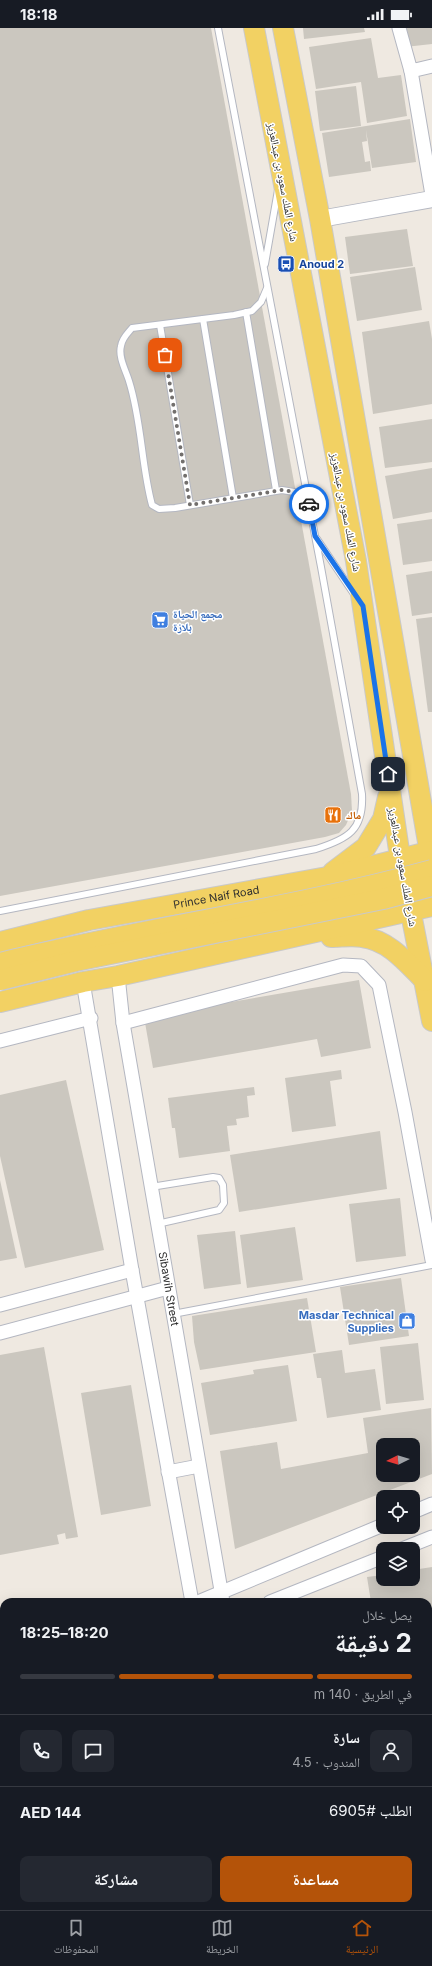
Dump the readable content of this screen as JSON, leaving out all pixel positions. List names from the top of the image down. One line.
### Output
{"streets":{"main road":["شارع الملك سعود بن عبدالعزيز","Prince Naif Road"],"street":["Sibawih Street"]},"crossings":[["شارع الملك سعود بن عبدالعزيز","Prince Naif Road"]],"places":{"bus stop":["Anoud 2"],"supermarket":["مجمع الحياة بلازة"],"restaurant":["ماك"],"shop":["Masdar Technical Supplies"]},"north":"left","page":{"status":"18:18","heading":["2 دقيقة","يصل خلال","18:20–18:25"],"panel":["سارة","المندوب · 4.5","الطلب #6905","AED 144"],"bar":"في الطريق · 140 m","buttons":["مساعدة","مشاركة"],"tabs":["الرئيسية","الخريطة","المحفوظات"]}}
